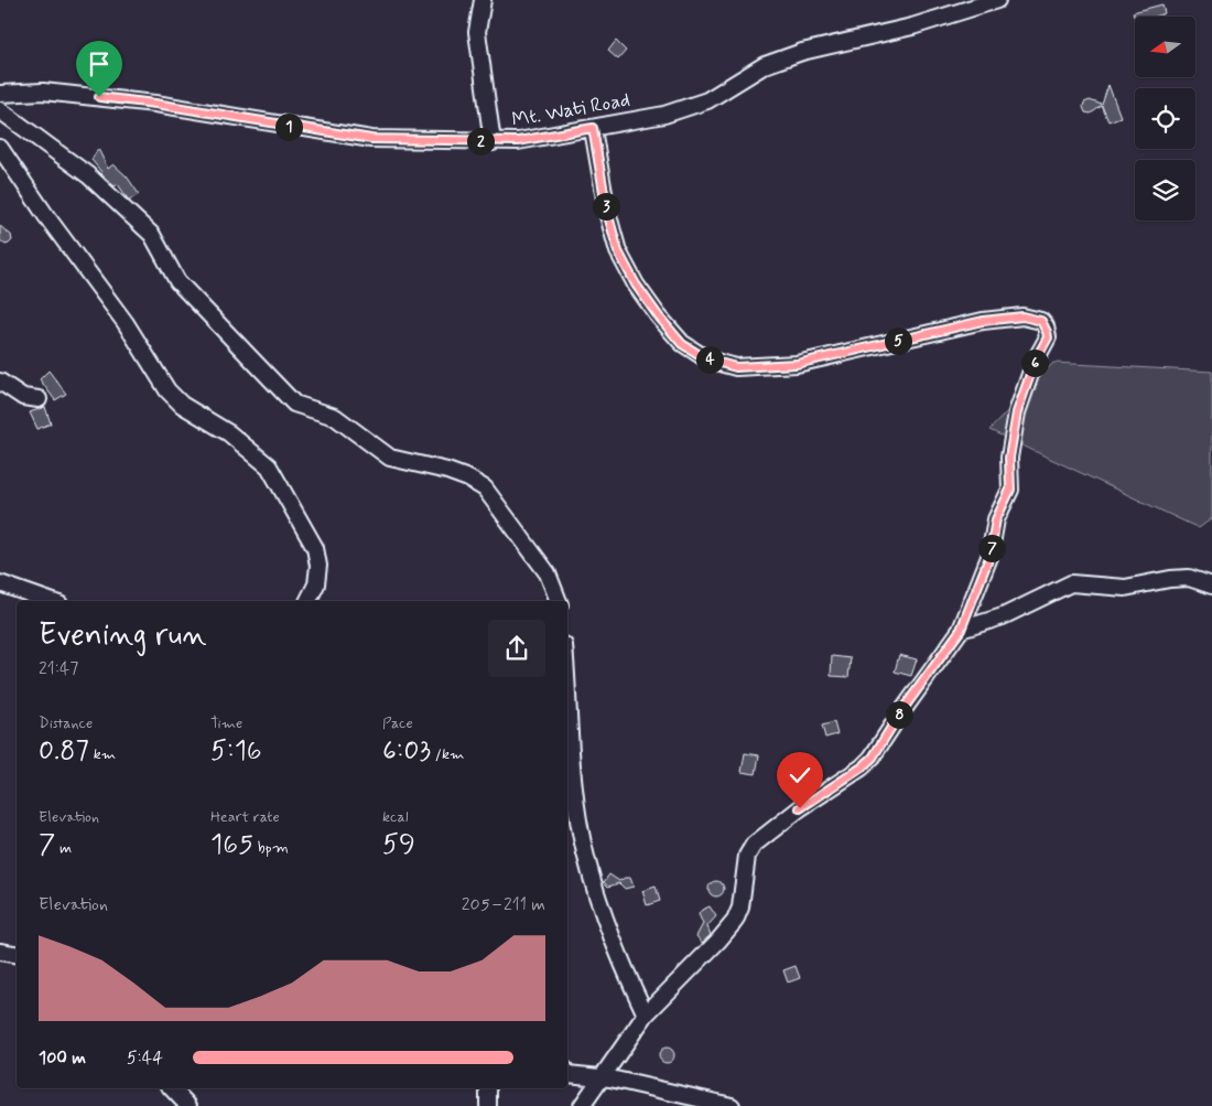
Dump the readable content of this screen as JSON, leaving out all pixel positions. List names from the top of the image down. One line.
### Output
{"streets":{"street":["Mt. Wati Road"]},"north":"left","page":{"pins":["1","2","3","5","4","6","7","8"],"heading":["Evening run","21:47"],"stats":[["Distance","0.87 km"],["Time","5:16"],["Pace","6:03 /km"],["Elevation","7 m"],["Heart rate","165 bpm"],["kcal","59"]],"chart":["Elevation","205–211 m"],"list":[{"name":"100 m","note":"5:44"}]}}
